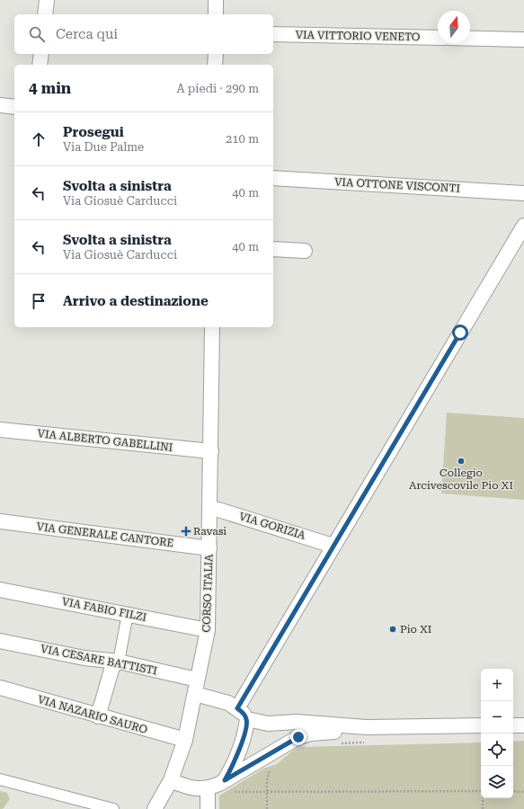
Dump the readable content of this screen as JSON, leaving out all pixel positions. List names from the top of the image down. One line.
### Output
{"streets":{"street":["VIA VITTORIO VENETO","VIA OTTONE VISCONTI","VIA ALBERTO GABELLINI","VIA GORIZIA","VIA GENERALE CANTORE","CORSO ITALIA","VIA FABIO FILZI","VIA CESARE BATTISTI","VIA NAZARIO SAURO"]},"crossings":[["VIA ALBERTO GABELLINI","CORSO ITALIA"],["VIA GORIZIA","CORSO ITALIA"],["VIA GENERALE CANTORE","CORSO ITALIA"],["CORSO ITALIA","VIA FABIO FILZI"],["CORSO ITALIA","VIA CESARE BATTISTI"],["CORSO ITALIA","VIA NAZARIO SAURO"]],"places":{"other":["Collegio Arcivescovile Pio XI","Pio XI"],"health":["Ravasi"]},"north":"top","page":{"search":"Cerca qui","heading":["4 min","A piedi · 290 m"],"list":[["Prosegui","Via Due Palme","210 m"],["Svolta a sinistra","Via Giosuè Carducci","40 m"],["Svolta a sinistra","Via Giosuè Carducci","40 m"],"Arrivo a destinazione"],"map_buttons":["+","−"]}}
